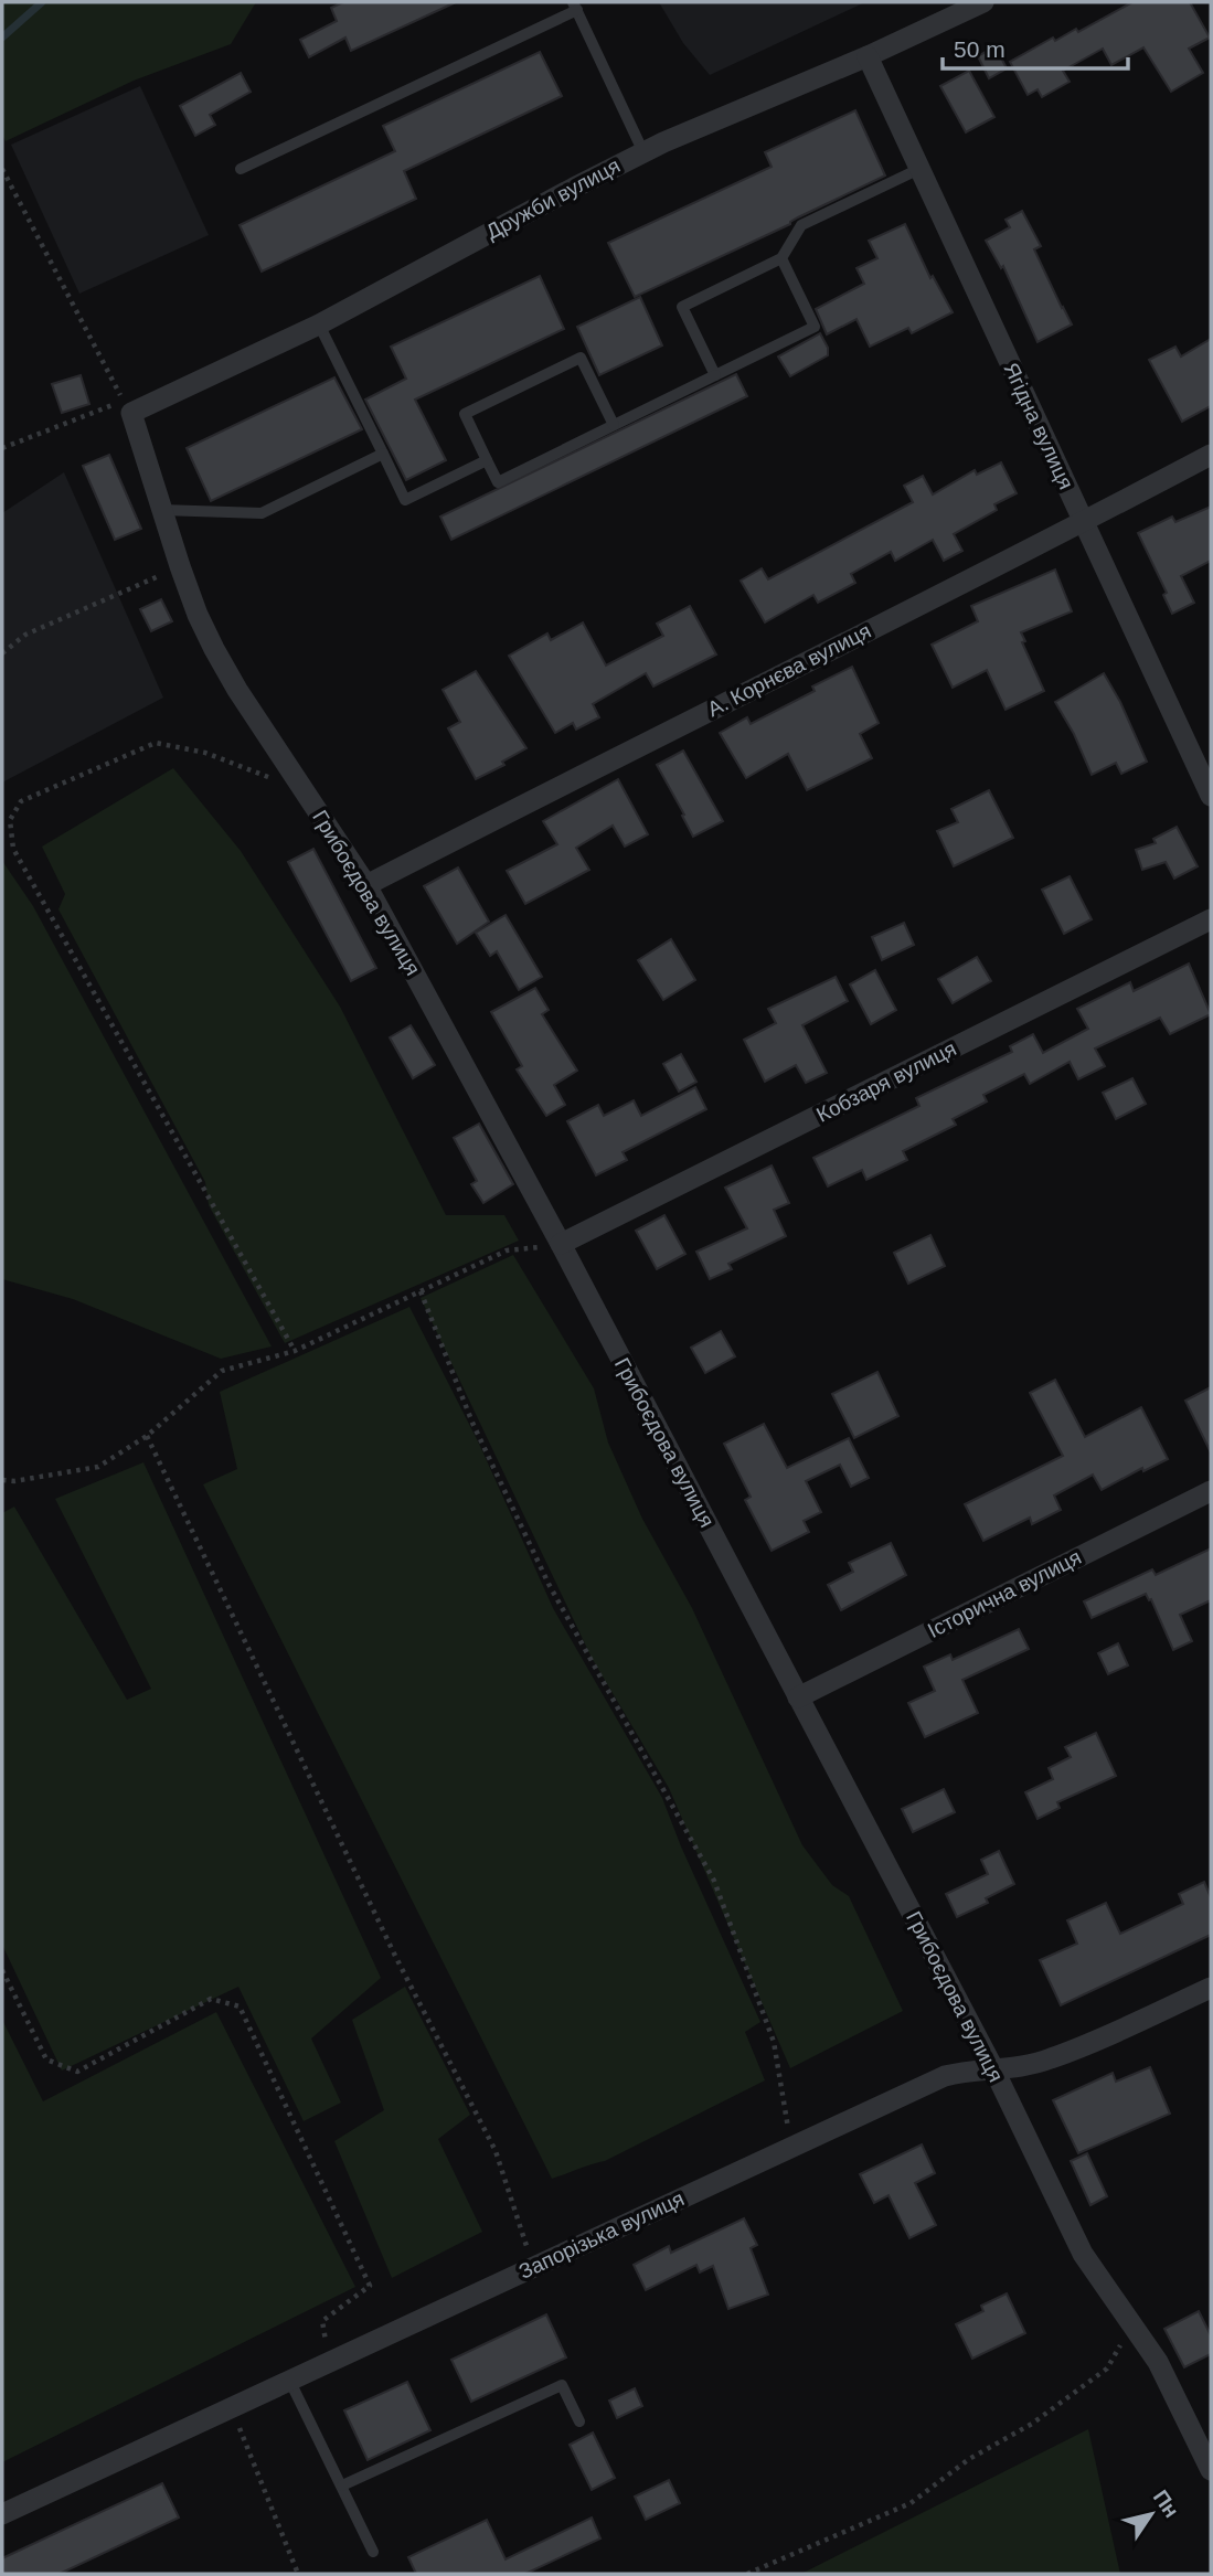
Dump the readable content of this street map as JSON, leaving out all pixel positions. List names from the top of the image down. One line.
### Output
{"streets":{"street":["Дружби вулиця","Ягідна вулиця","А. Корнєва вулиця","Грибоєдова вулиця","Кобзаря вулиця","Історична вулиця","Запорізька вулиця"]},"crossings":[["Дружби вулиця","Ягідна вулиця"],["Дружби вулиця","Грибоєдова вулиця"],["Ягідна вулиця","А. Корнєва вулиця"],["А. Корнєва вулиця","Грибоєдова вулиця"],["Грибоєдова вулиця","Кобзаря вулиця"],["Грибоєдова вулиця","Історична вулиця"],["Грибоєдова вулиця","Запорізька вулиця"]],"scale_bar":"50 m","north":"top right"}
